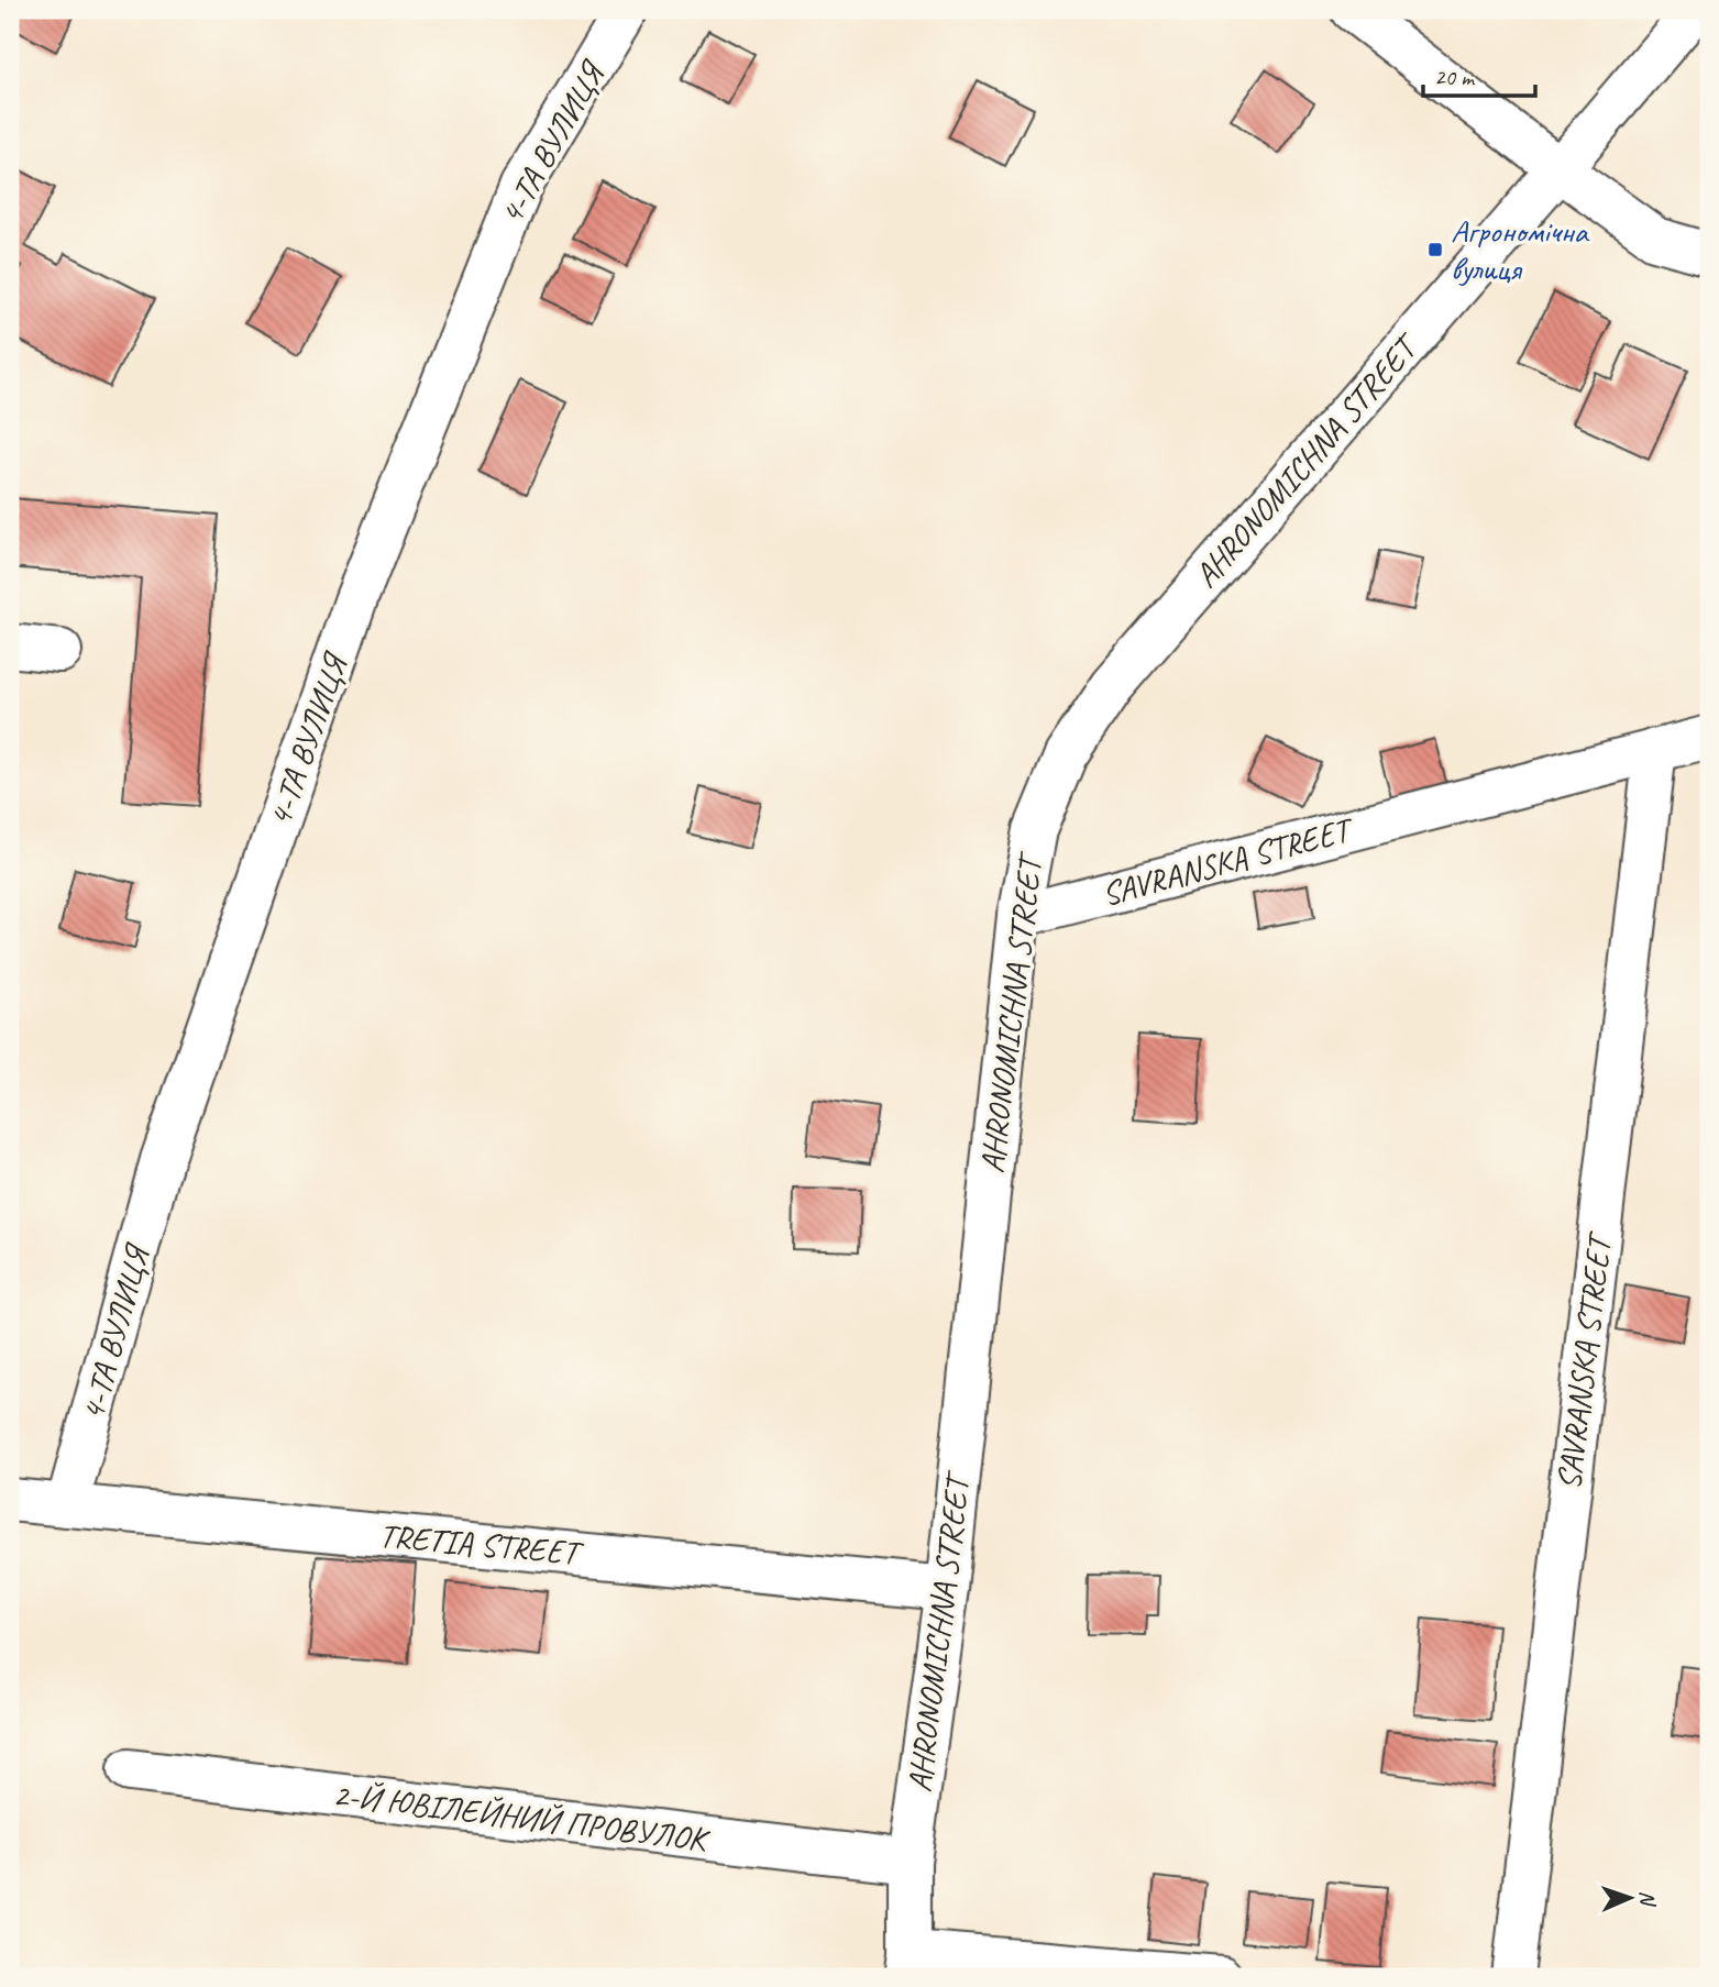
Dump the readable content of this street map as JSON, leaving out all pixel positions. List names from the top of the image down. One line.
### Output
{"streets":{"street":["4-ТА ВУЛИЦЯ","AHRONOMICHNA STREET","SAVRANSKA STREET","TRETIA STREET","2-Й ЮВІЛЕЙНИЙ ПРОВУЛОК"]},"crossings":[["4-ТА ВУЛИЦЯ","TRETIA STREET"],["AHRONOMICHNA STREET","SAVRANSKA STREET"],["AHRONOMICHNA STREET","TRETIA STREET"],["AHRONOMICHNA STREET","2-Й ЮВІЛЕЙНИЙ ПРОВУЛОК"]],"places":{"transit":["Агрономічна вулиця"]},"scale_bar":"20 m","north":"right"}
